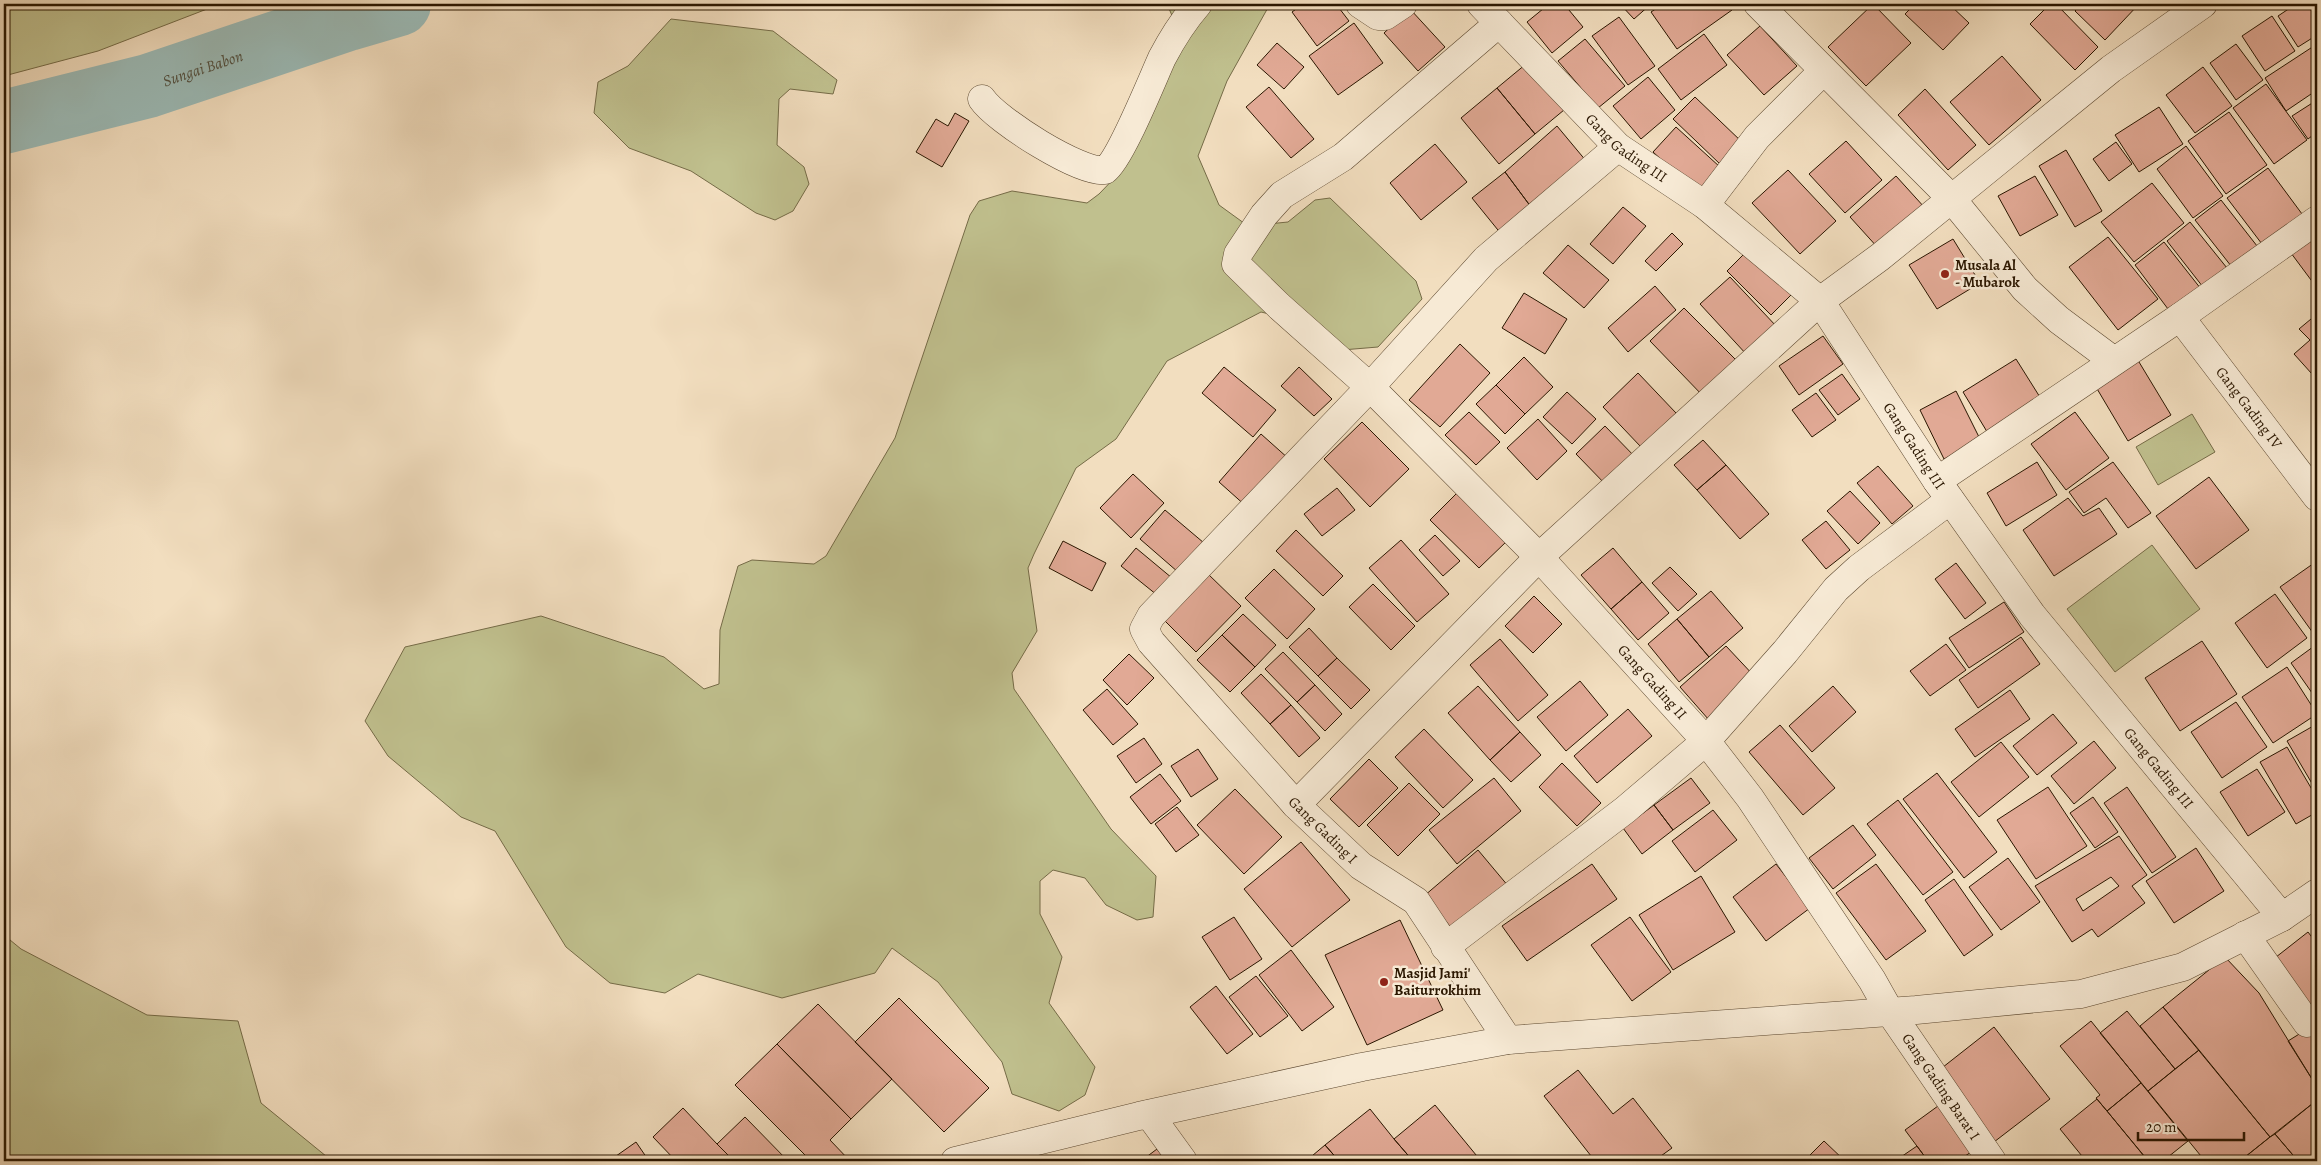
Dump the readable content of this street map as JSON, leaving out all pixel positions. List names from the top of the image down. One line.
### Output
{"streets":{"street":["Gang Gading III","Gang Gading IV","Gang Gading II","Gang Gading I","Gang Gading Barat I"]},"crossings":[["Gang Gading III","Gang Gading II"],["Gang Gading II","Gang Gading I"],["Gang Gading II","Gang Gading Barat I"]],"water":["Sungai Babon"],"places":["Musala Al - Mubarok","Masjid Jami' Baiturrokhim"],"scale_bar":"20 m"}
